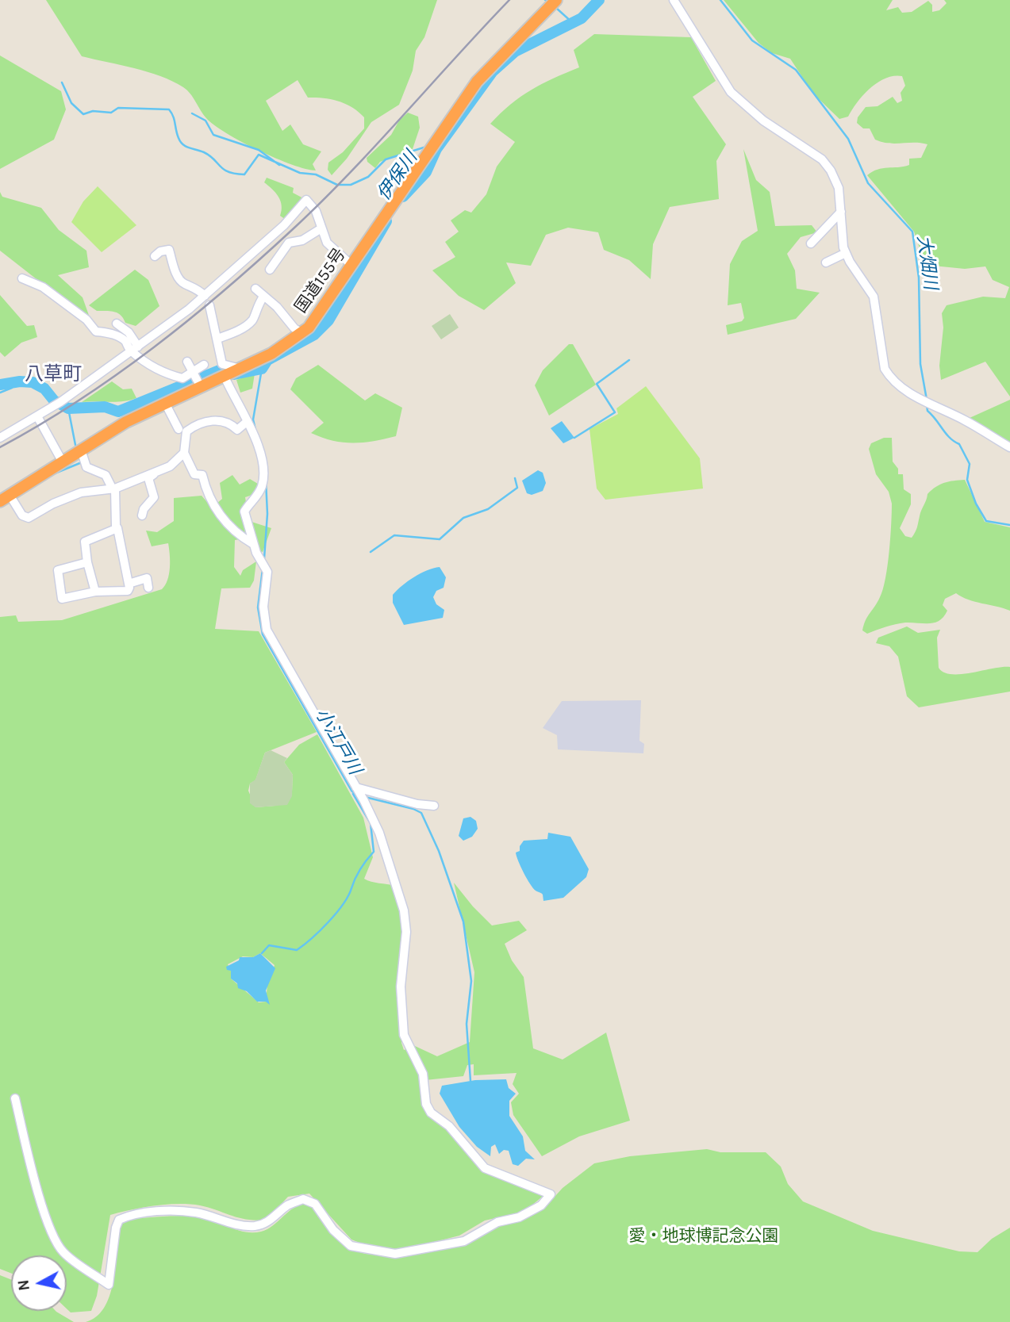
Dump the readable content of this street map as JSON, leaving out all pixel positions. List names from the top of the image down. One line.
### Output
{"streets":{"highway":["国道155号"]},"districts":["八草町"],"water":["伊保川","大畑川","小江戸川"],"parks":["愛・地球博記念公園"],"north":"left"}
